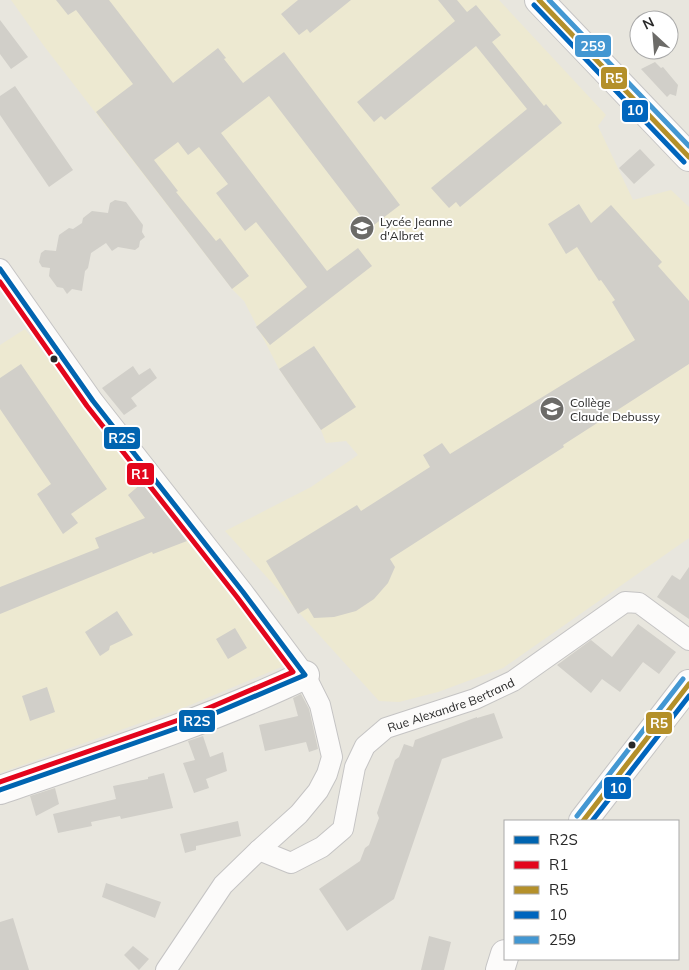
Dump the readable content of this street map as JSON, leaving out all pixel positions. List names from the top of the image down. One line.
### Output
{"streets":{"street":["Rue Alexandre Bertrand"]},"places":{"school or university":["Lycée Jeanne d'Albret","Collège Claude Debussy"]},"lines":["transit line R5","transit line 259","transit line 10","transit line R2S","transit line R1"],"legend":["R2S","R1","R5","10","259"],"north":"top left"}
